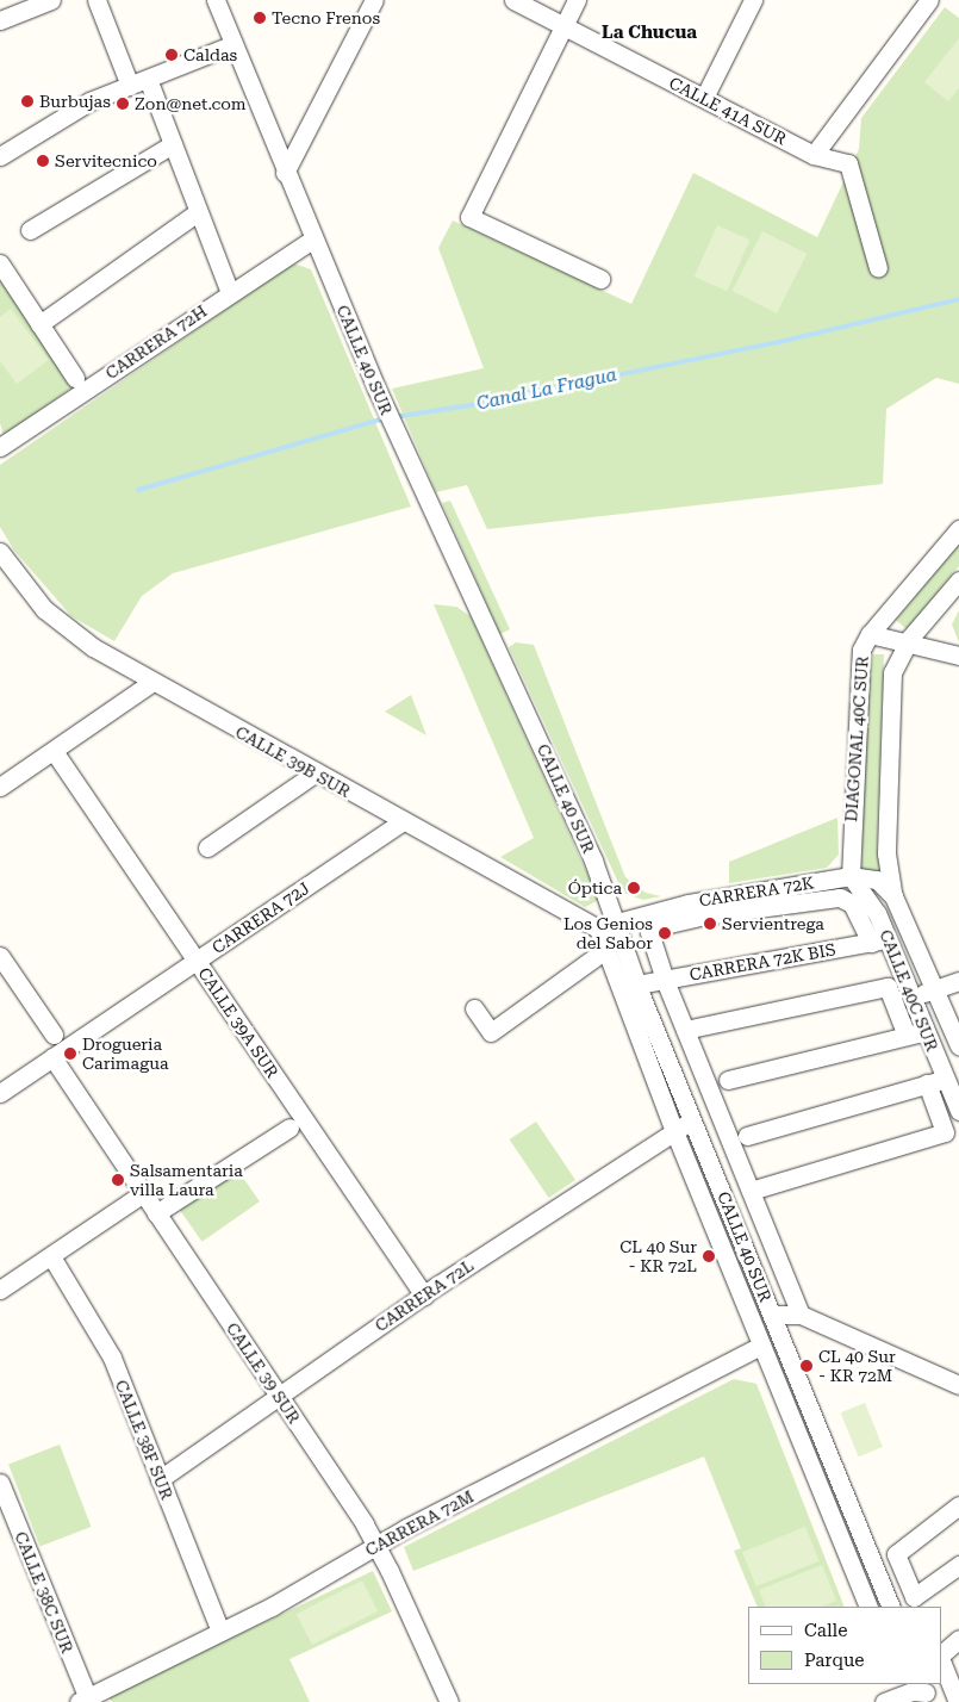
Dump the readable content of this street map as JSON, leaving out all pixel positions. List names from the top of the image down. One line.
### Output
{"streets":{"street":["CALLE 41A SUR","CARRERA 72H","CALLE 40 SUR","DIAGONAL 40C SUR","CALLE 39B SUR","CARRERA 72K","CARRERA 72J","CARRERA 72K BIS","CALLE 40C SUR","CALLE 39A SUR","CARRERA 72L","CALLE 39 SUR","CALLE 38F SUR","CARRERA 72M","CALLE 38C SUR"]},"crossings":[["CARRERA 72H","CALLE 40 SUR"],["CALLE 40 SUR","CALLE 39B SUR"],["CALLE 40 SUR","CARRERA 72K"],["CALLE 40 SUR","CARRERA 72K BIS"],["CALLE 40 SUR","CALLE 40C SUR"],["CALLE 40 SUR","CARRERA 72L"],["CALLE 40 SUR","CARRERA 72M"],["DIAGONAL 40C SUR","CARRERA 72K"],["DIAGONAL 40C SUR","CALLE 40C SUR"],["CALLE 39B SUR","CARRERA 72K"],["CALLE 39B SUR","CARRERA 72J"],["CARRERA 72K","CARRERA 72K BIS"],["CARRERA 72K","CALLE 40C SUR"],["CARRERA 72J","CALLE 39A SUR"],["CARRERA 72J","CALLE 39 SUR"],["CARRERA 72K BIS","CALLE 40C SUR"],["CALLE 39A SUR","CARRERA 72L"],["CARRERA 72L","CALLE 39 SUR"],["CARRERA 72L","CALLE 38F SUR"],["CALLE 39 SUR","CARRERA 72M"],["CALLE 38F SUR","CARRERA 72M"],["CARRERA 72M","CALLE 38C SUR"]],"districts":["La Chucua"],"water":["Canal La Fragua"],"places":["Tecno Frenos","Caldas","Burbujas","Zon@net.com","Servitecnico","Óptica","Servientrega","Los Genios del Sabor","Drogueria Carimagua","Salsamentaria villa Laura","CL 40 Sur - KR 72L","CL 40 Sur - KR 72M"],"legend":["Calle","Parque"]}
